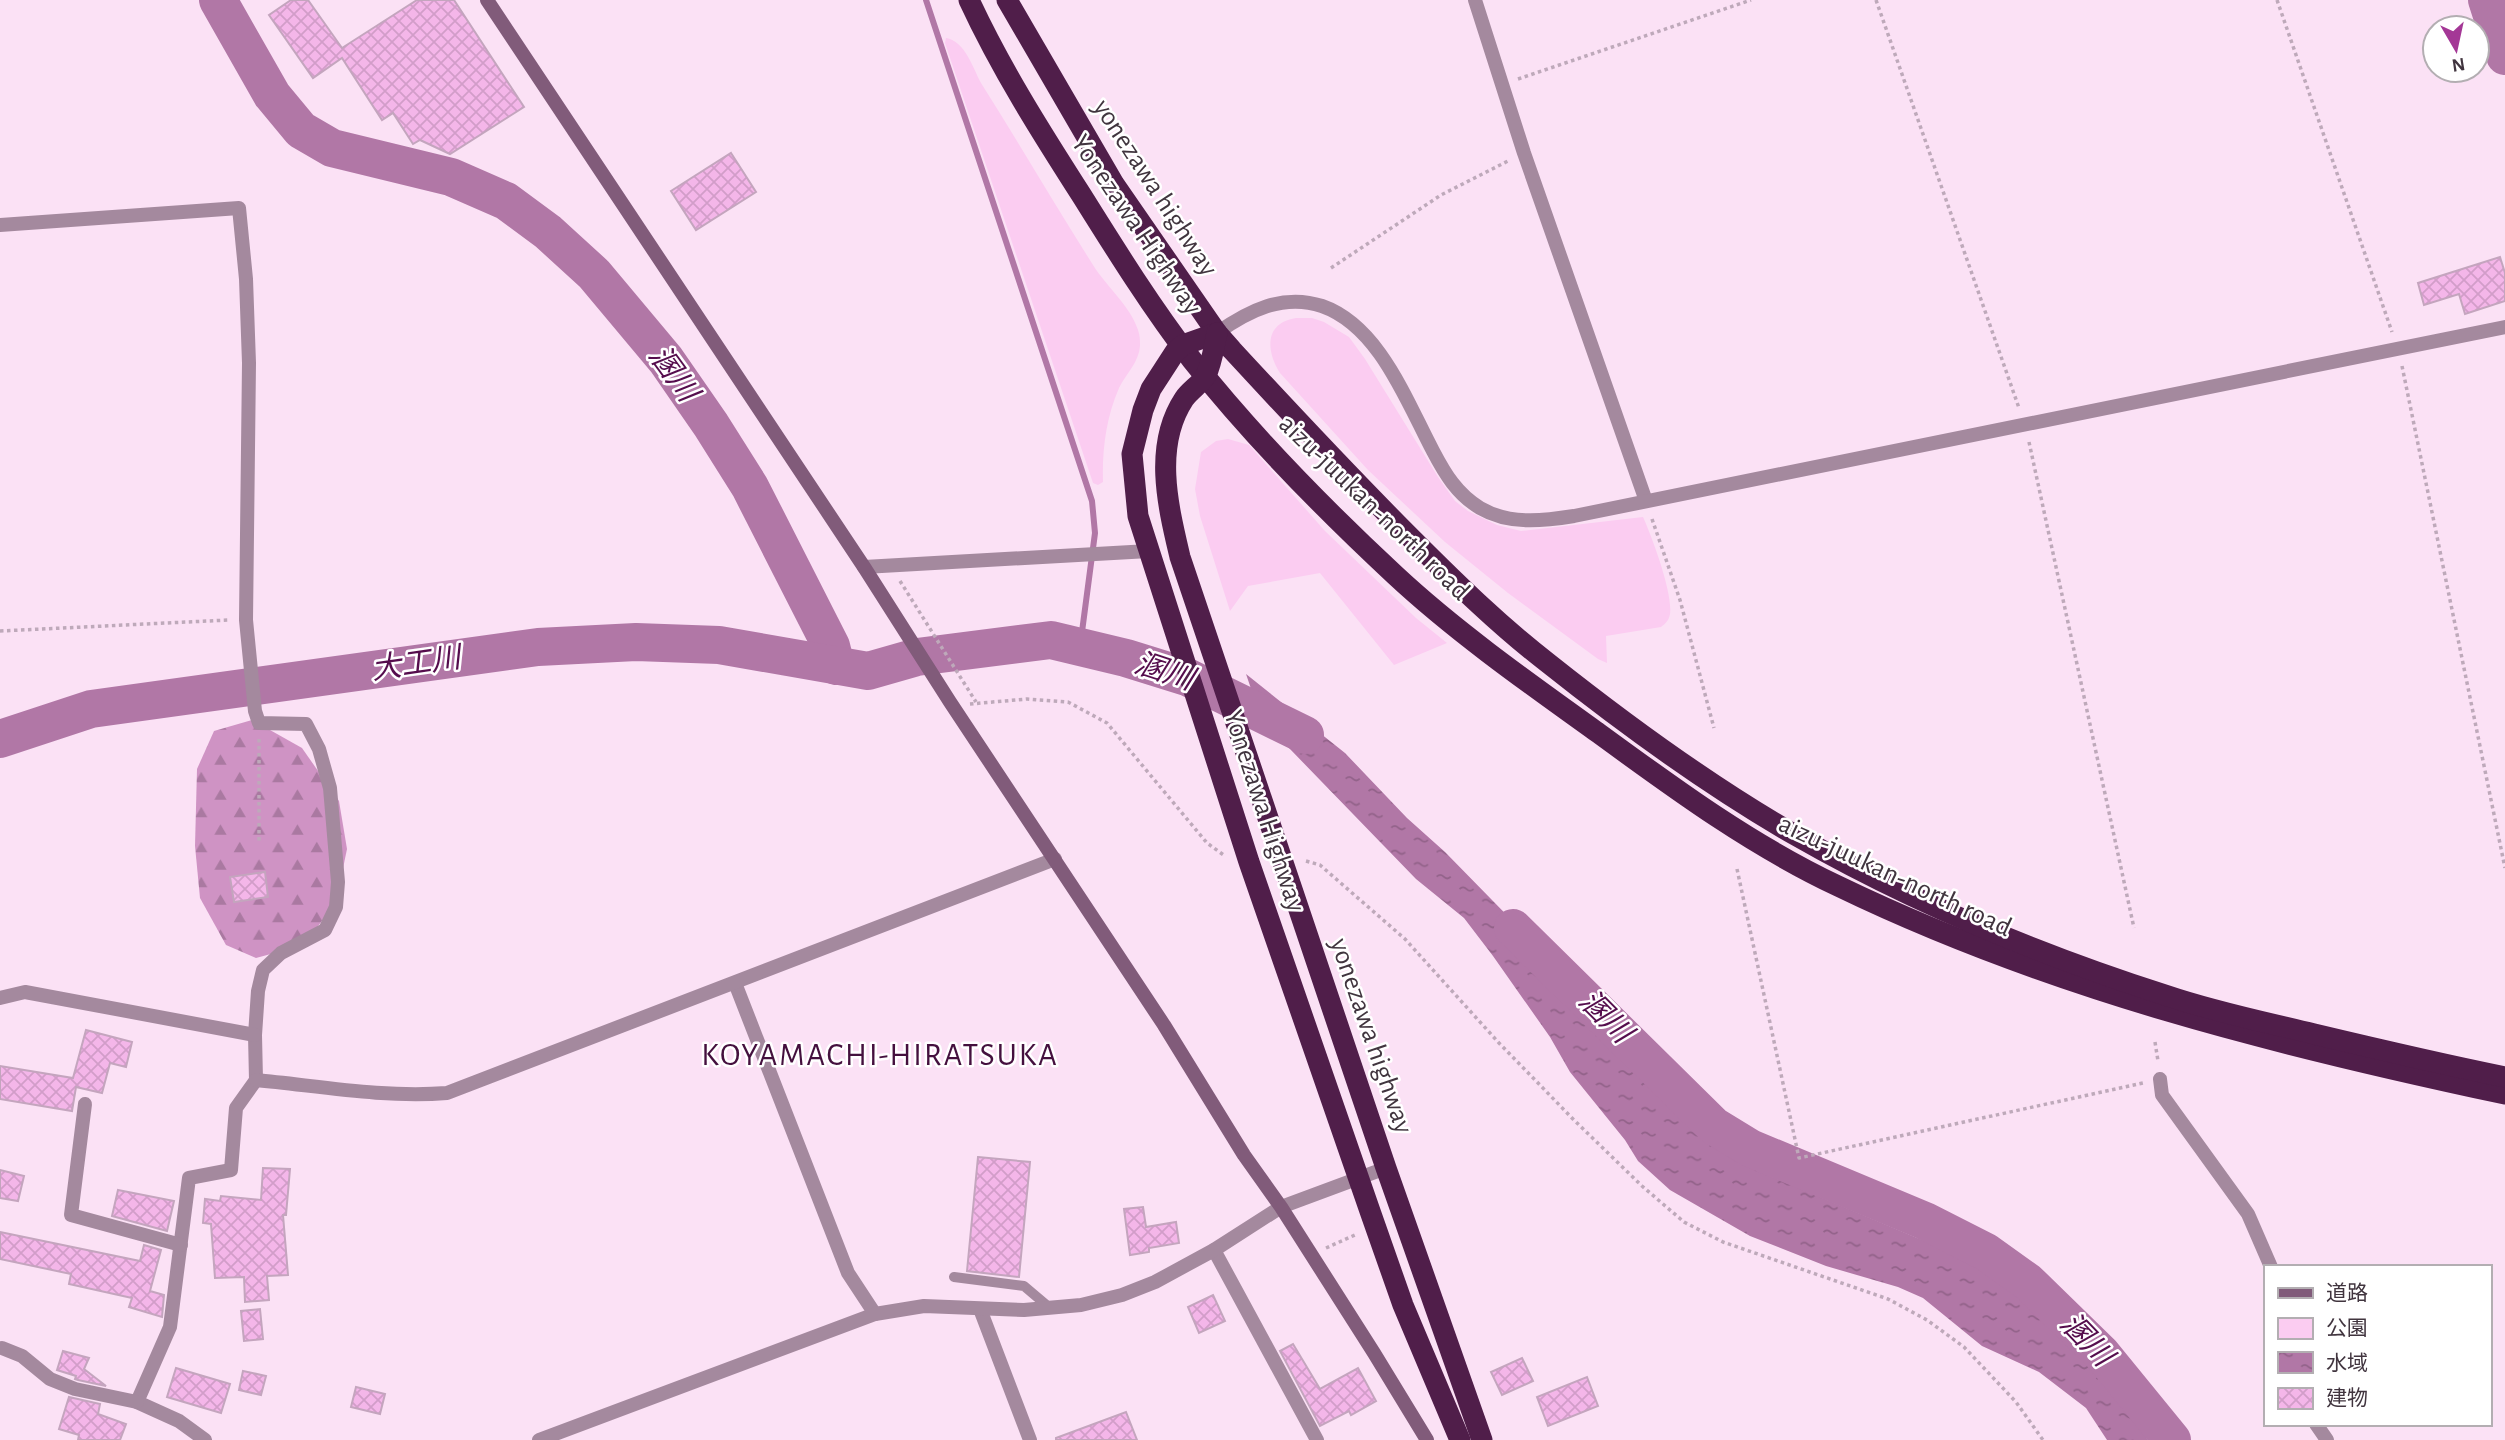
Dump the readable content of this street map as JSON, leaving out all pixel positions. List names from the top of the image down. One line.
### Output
{"streets":{"highway":["yonezawa highway","Yonezawa Highway","aizu-juukan-north road"]},"crossings":[["yonezawa highway","Yonezawa Highway"],["yonezawa highway","aizu-juukan-north road"],["Yonezawa Highway","aizu-juukan-north road"]],"districts":["KOYAMACHI-HIRATSUKA"],"water":["溷川","大工川"],"legend":["道路","公園","水域","建物"],"north":"bottom"}
